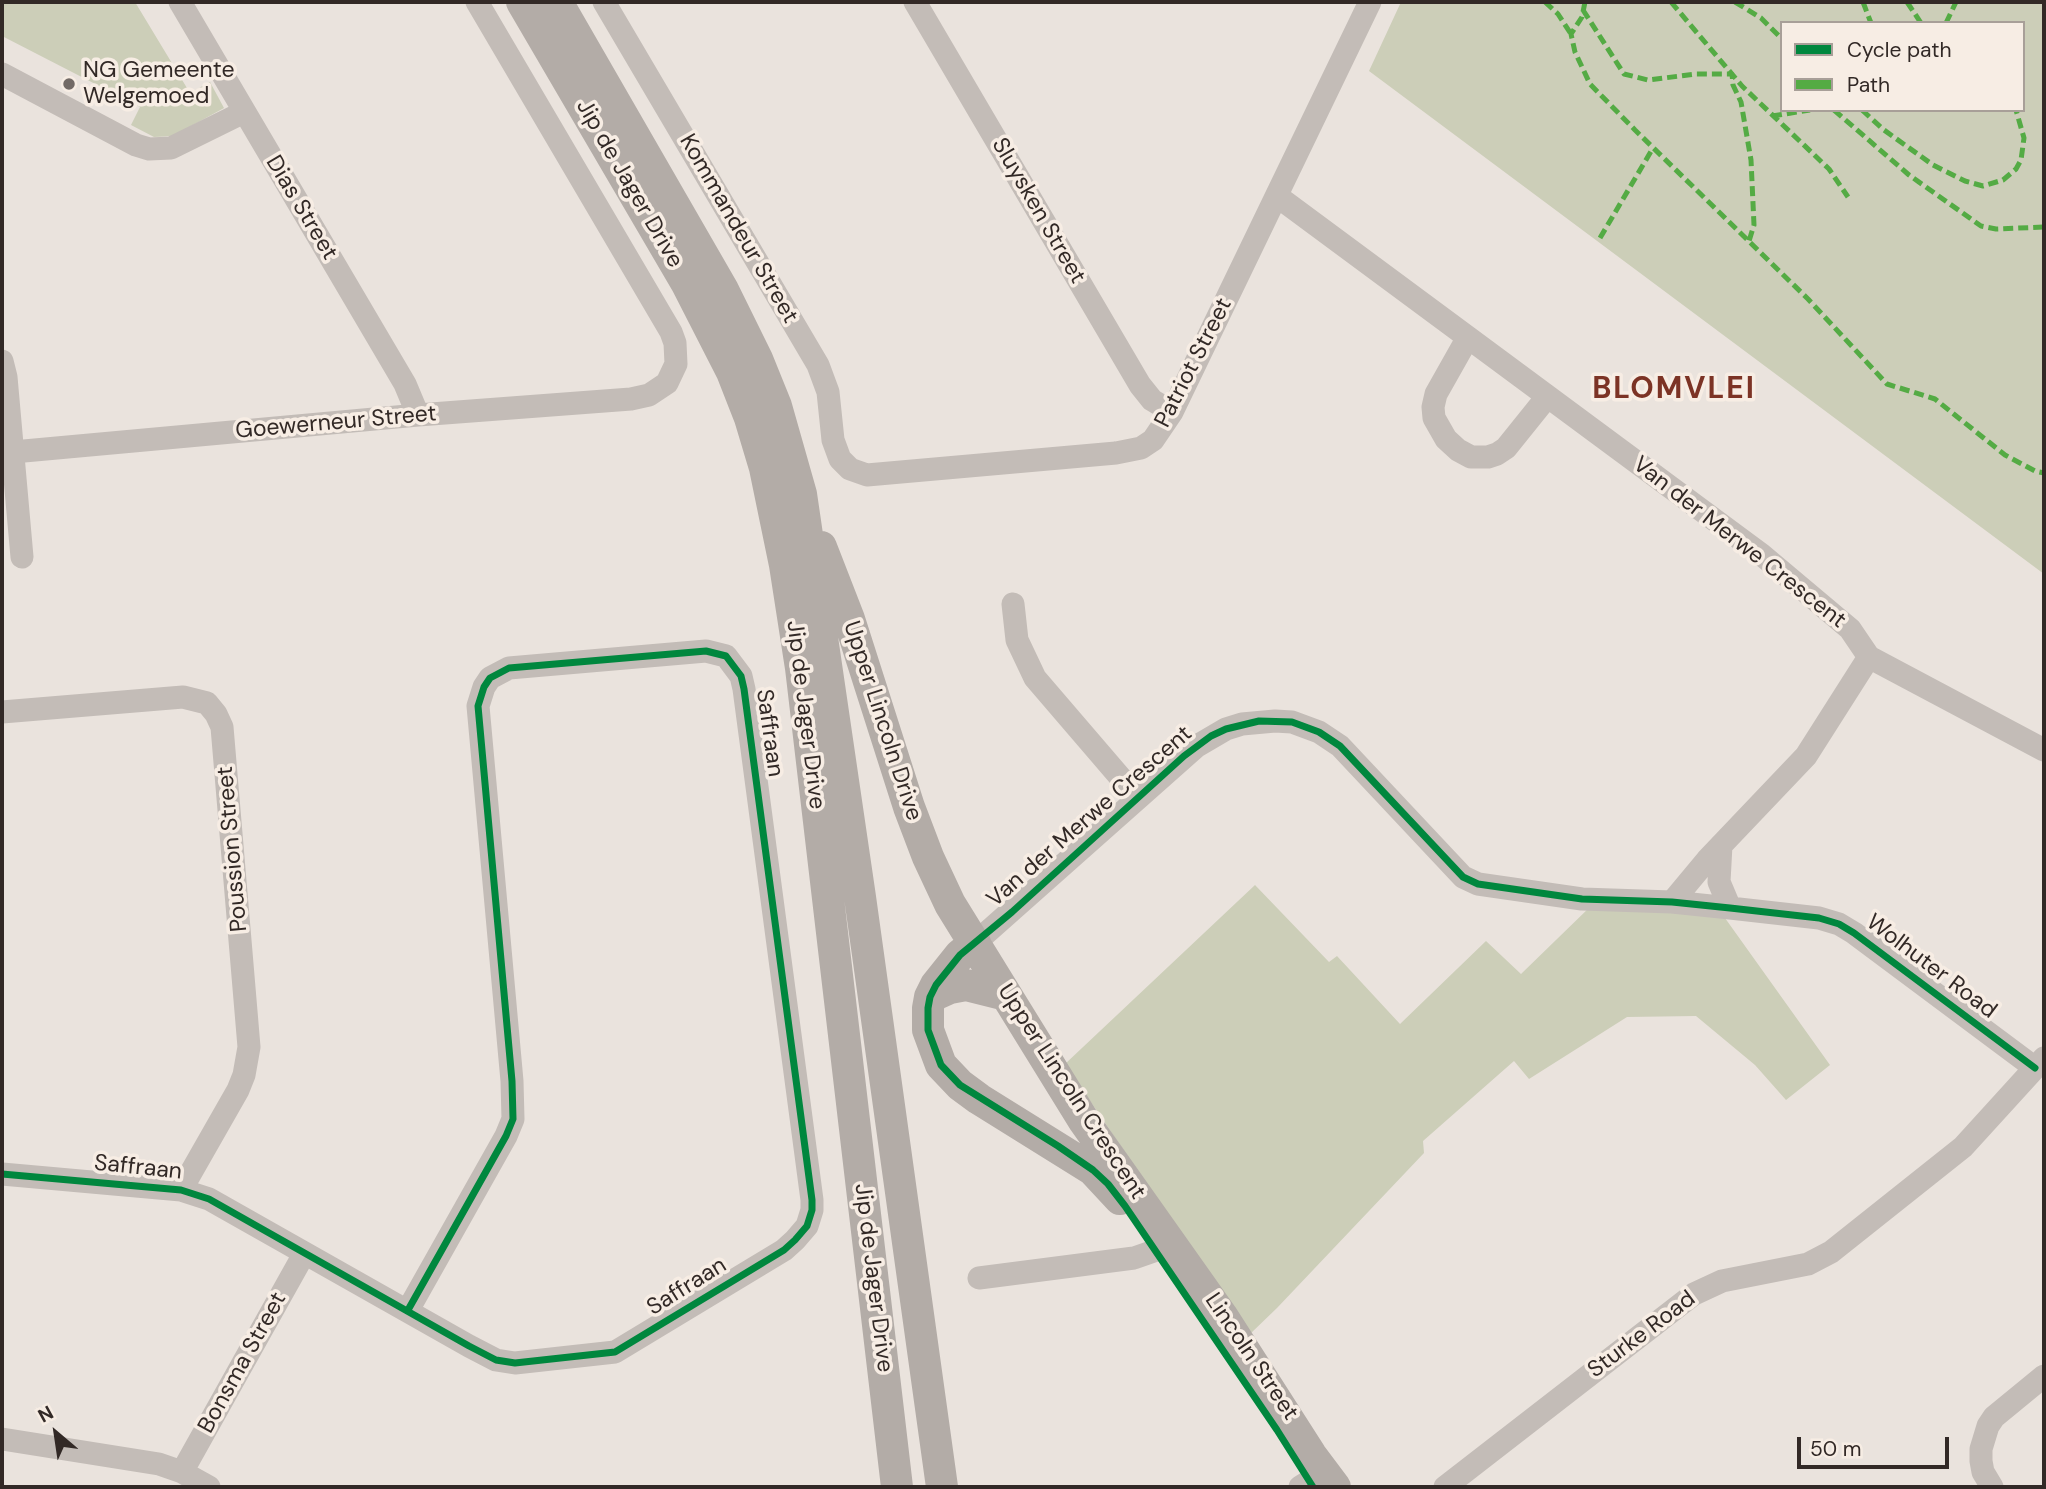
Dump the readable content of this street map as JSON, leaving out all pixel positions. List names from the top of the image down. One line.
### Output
{"streets":{"main road":["Jip de Jager Drive","Upper Lincoln Drive","Upper Lincoln Crescent","Lincoln Street"],"street":["Dias Street","Sluysken Street","Kommandeur Street","Patriot Street","Goewerneur Street","Van der Merwe Crescent","Saffraan","Poussion Street","Wolhuter Road","Sturke Road","Bonsma Street"]},"crossings":[["Jip de Jager Drive","Upper Lincoln Drive"],["Dias Street","Goewerneur Street"],["Sluysken Street","Patriot Street"],["Kommandeur Street","Patriot Street"],["Patriot Street","Van der Merwe Crescent"],["Van der Merwe Crescent","Upper Lincoln Drive"],["Van der Merwe Crescent","Wolhuter Road"],["Van der Merwe Crescent","Upper Lincoln Crescent"],["Upper Lincoln Drive","Upper Lincoln Crescent"],["Saffraan","Poussion Street"],["Saffraan","Bonsma Street"],["Wolhuter Road","Sturke Road"],["Upper Lincoln Crescent","Lincoln Street"]],"districts":["BLOMVLEI"],"places":["NG Gemeente Welgemoed"],"legend":["Cycle path","Path"],"scale_bar":"50 m","north":"top left"}
